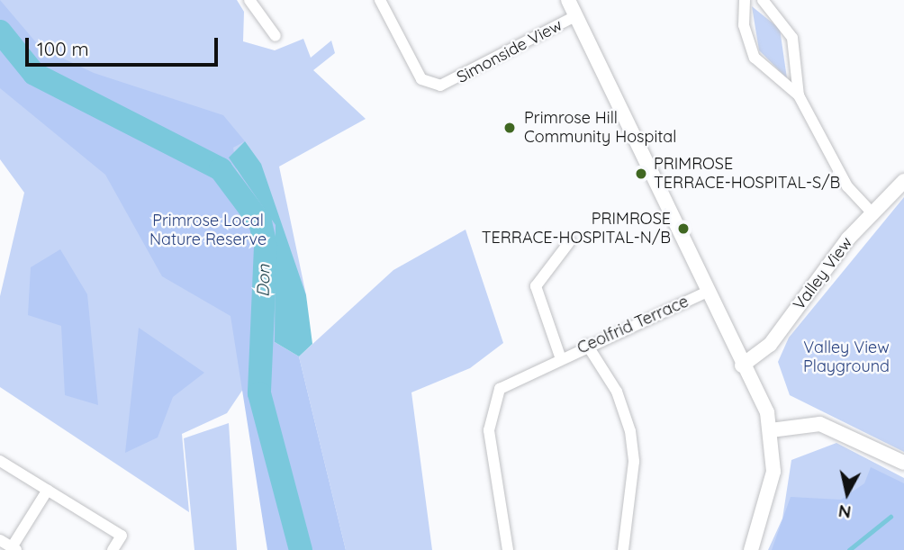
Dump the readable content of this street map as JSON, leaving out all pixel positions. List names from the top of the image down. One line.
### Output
{"streets":{"street":["Simonside View","Valley View","Ceolfrid Terrace"]},"water":["Don"],"parks":["Primrose Local Nature Reserve","Valley View Playground"],"places":["Primrose Hill Community Hospital","PRIMROSE TERRACE-HOSPITAL-S/B","PRIMROSE TERRACE-HOSPITAL-N/B"],"scale_bar":"100 m","north":"bottom"}
